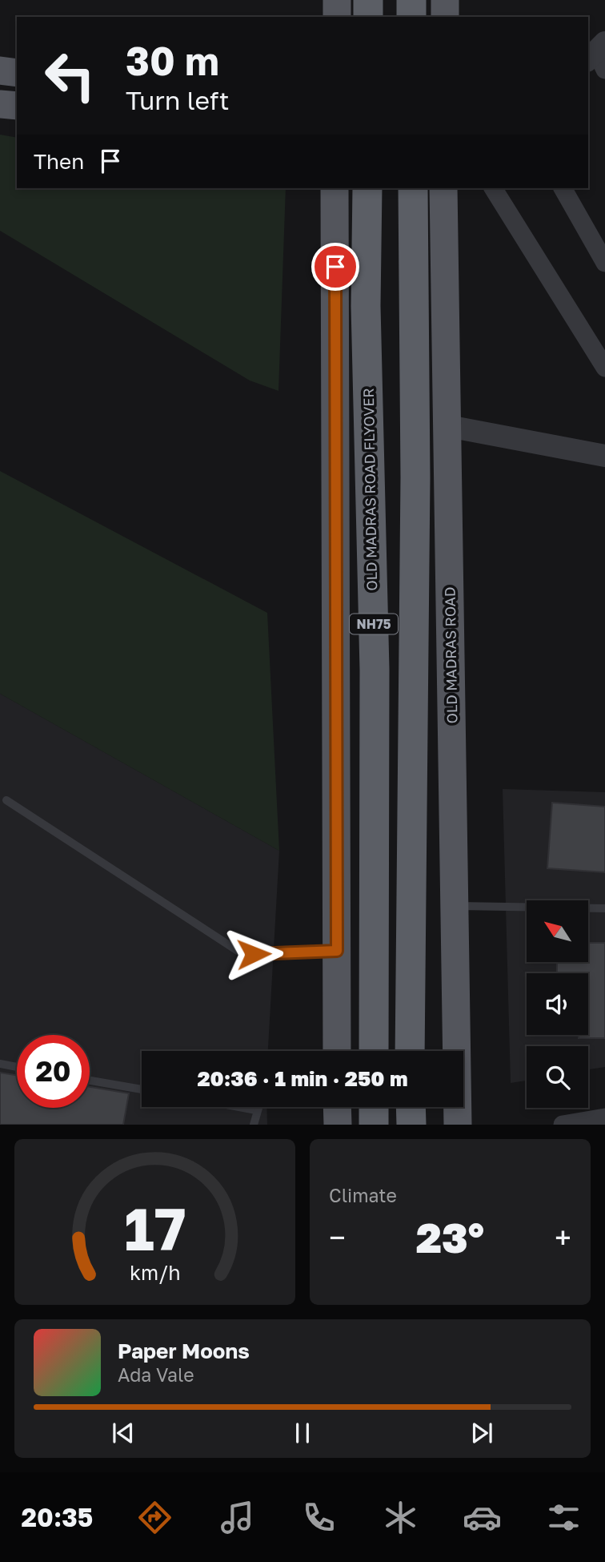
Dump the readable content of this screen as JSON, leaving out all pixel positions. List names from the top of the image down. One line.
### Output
{"streets":{"highway":["OLD MADRAS ROAD FLYOVER","NH75"],"main road":["OLD MADRAS ROAD"]},"north":"top left","page":{"turn":["30 m","Turn left"],"then":"Then","limit":"20","trip":"20:36 · 1 min · 250 m","tile":"Climate","heat":["−","23°","+"],"song":["Paper Moons","Ada Vale"],"tabs":"20:35","gauge":["17","km/h"]}}
